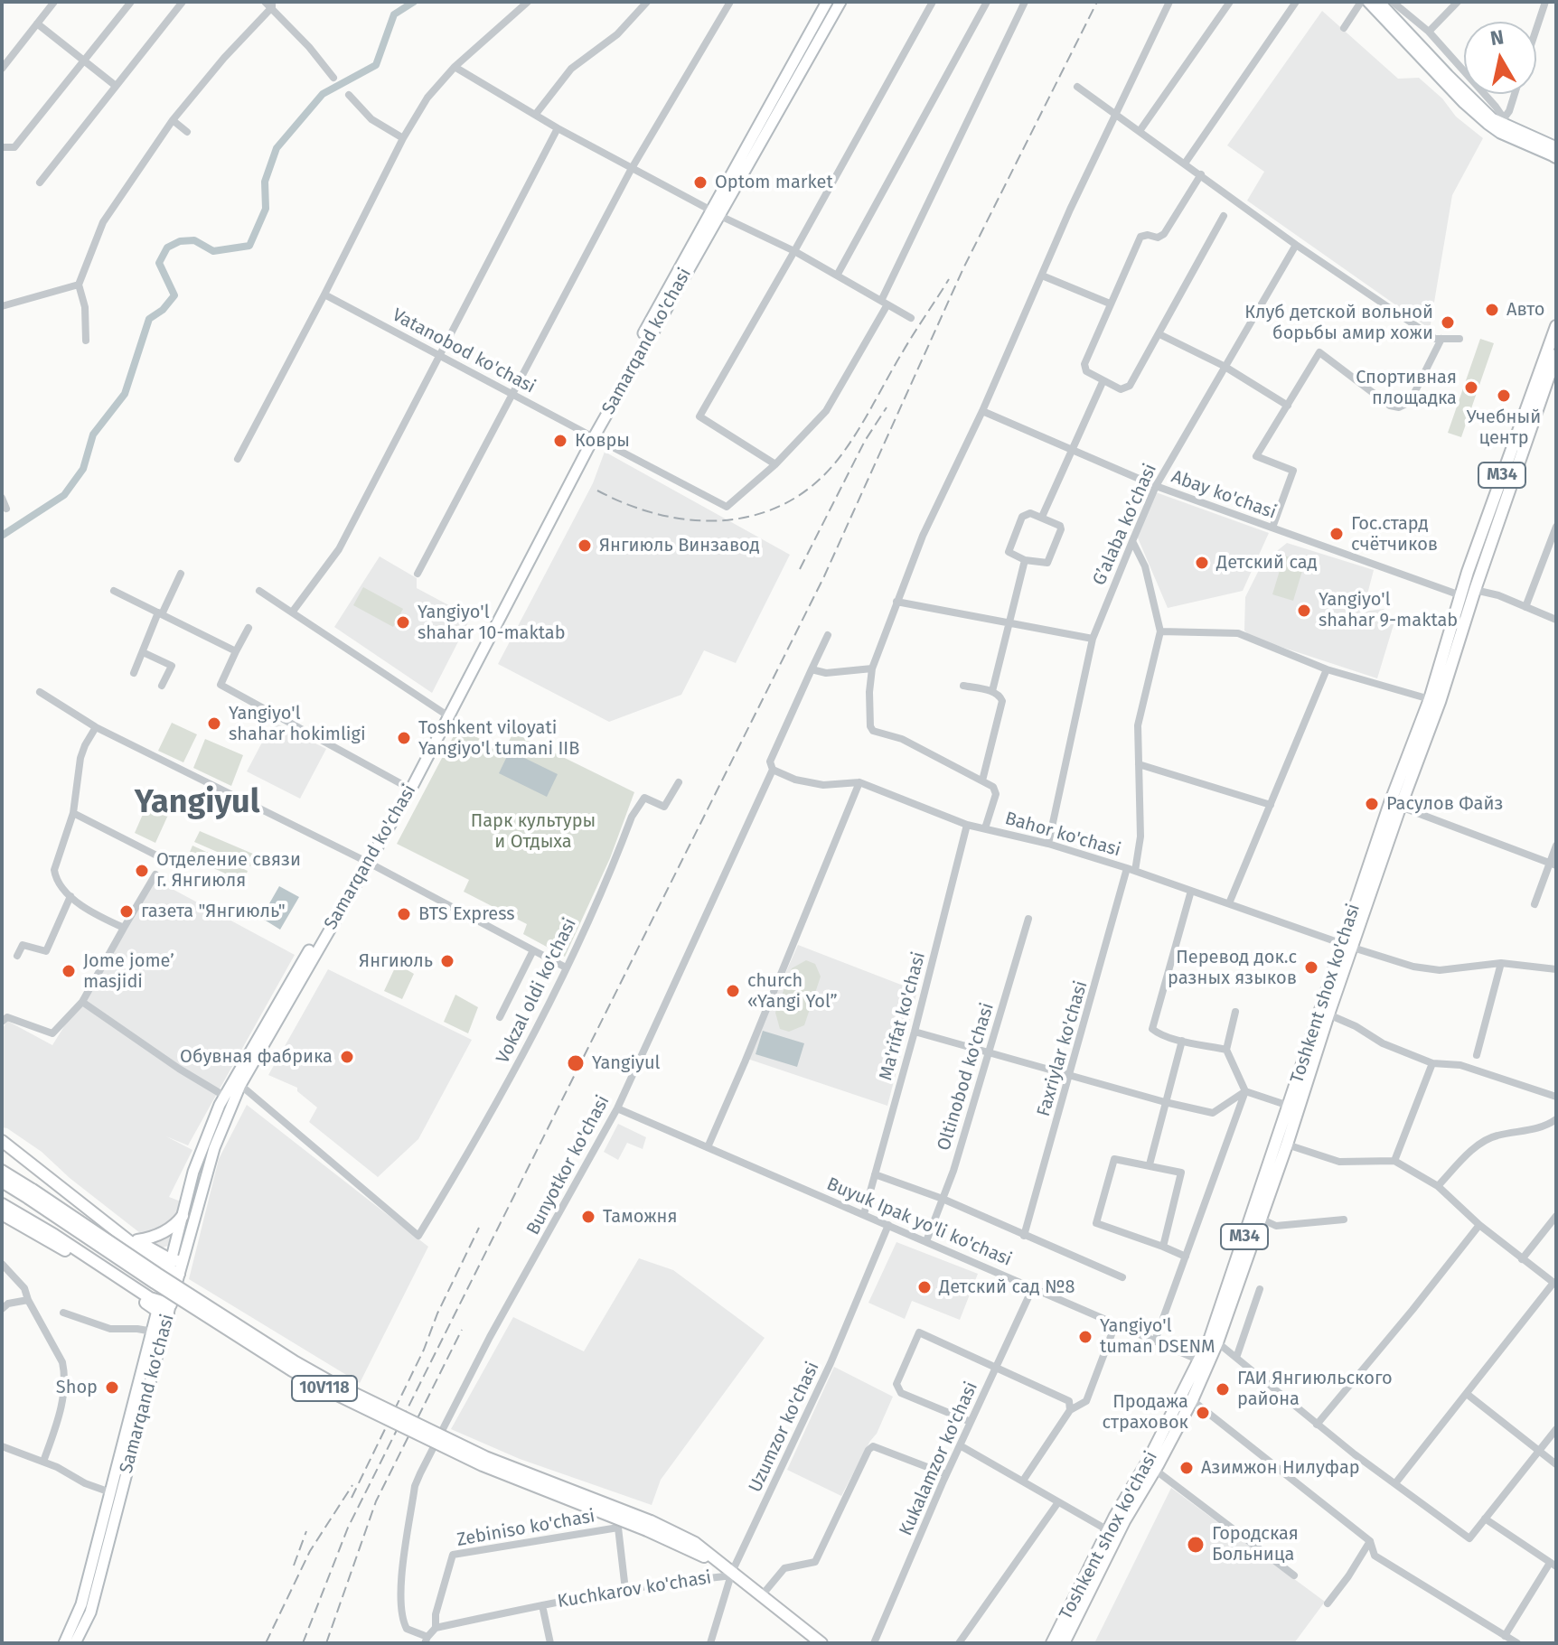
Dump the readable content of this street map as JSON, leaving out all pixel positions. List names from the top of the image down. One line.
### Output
{"streets":{"main road":["Samarqand ko'chasi","M34","Toshkent shox ko'chasi","10V118","Kuchkarov ko'chasi"],"street":["Vatanobod ko'chasi","Abay ko'chasi","G’alaba ko’chasi","Bahor ko'chasi","Vokzal oldi ko'chasi","Ma'rifat ko'chasi","Faxriylar ko'chasi","Oltinobod ko'chasi","Bunyotkor ko'chasi","Buyuk Ipak yo'li ko'chasi","Uzumzor ko'chasi","Kukalamzor ko'chasi","Zebiniso ko'chasi"]},"crossings":[["Samarqand ko'chasi","Vatanobod ko'chasi"],["Samarqand ko'chasi","Vokzal oldi ko'chasi"],["M34","Abay ko'chasi"],["M34","Toshkent shox ko'chasi"],["Abay ko'chasi","G’alaba ko’chasi"],["Abay ko'chasi","Toshkent shox ko'chasi"],["G’alaba ko’chasi","Bahor ko'chasi"],["Bahor ko'chasi","Toshkent shox ko'chasi"],["Bahor ko'chasi","Ma'rifat ko'chasi"],["Bahor ko'chasi","Faxriylar ko'chasi"],["Bahor ko'chasi","Bunyotkor ko'chasi"],["Toshkent shox ko'chasi","Buyuk Ipak yo'li ko'chasi"],["Ma'rifat ko'chasi","Buyuk Ipak yo'li ko'chasi"],["Oltinobod ko'chasi","Buyuk Ipak yo'li ko'chasi"],["Bunyotkor ko'chasi","Buyuk Ipak yo'li ko'chasi"],["Buyuk Ipak yo'li ko'chasi","Uzumzor ko'chasi"],["Buyuk Ipak yo'li ko'chasi","Kukalamzor ko'chasi"],["10V118","Uzumzor ko'chasi"],["10V118","Kuchkarov ko'chasi"],["Uzumzor ko'chasi","Kuchkarov ko'chasi"],["Zebiniso ko'chasi","Kuchkarov ko'chasi"]],"districts":["Yangiyul"],"parks":["Парк культуры и Отдыха"],"places":["Optom market","Авто","Клуб детской вольной борьбы амир хожи","Спортивная площадка","Учебный центр","Ковры","Гос.стард счётчиков","Янгиюль Винзавод","Детский сад","Yangiyo'l shahar 9-maktab","Yangiyo'l shahar 10-maktab","Yangiyo'l shahar hokimligi","Toshkent viloyati Yangiyo'l tumani IIB","Расулов Файз","Отделение связи г. Янгиюля","газета \"Янгиюль\"","BTS Express","Янгиюль","Перевод док.с разных языков","Jome jome’ masjidi","church «Yangi Yol”","Обувная фабрика","Yangiyul","Таможня","Детский сад №8","Yangiyo'l tuman DSENM","Shop","ГАИ Янгиюльского района","Продажа страховок","Азимжон Нилуфар","Городская Больница"],"north":"top"}
